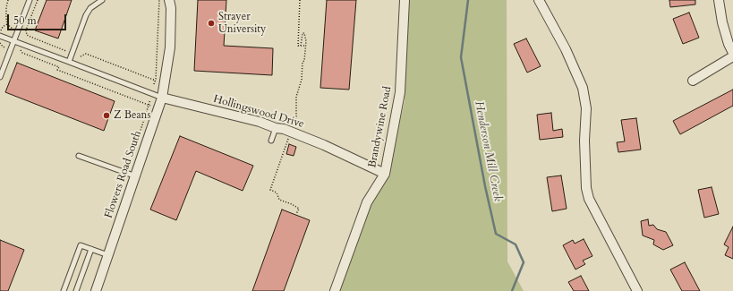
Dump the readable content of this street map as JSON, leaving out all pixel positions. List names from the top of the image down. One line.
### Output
{"streets":{"street":["Hollingswood Drive","Brandywine Road","Flowers Road South"]},"crossings":[["Hollingswood Drive","Brandywine Road"],["Hollingswood Drive","Flowers Road South"]],"water":["Henderson Mill Creek"],"places":["Strayer University","Z Beans"],"scale_bar":"50 m"}
